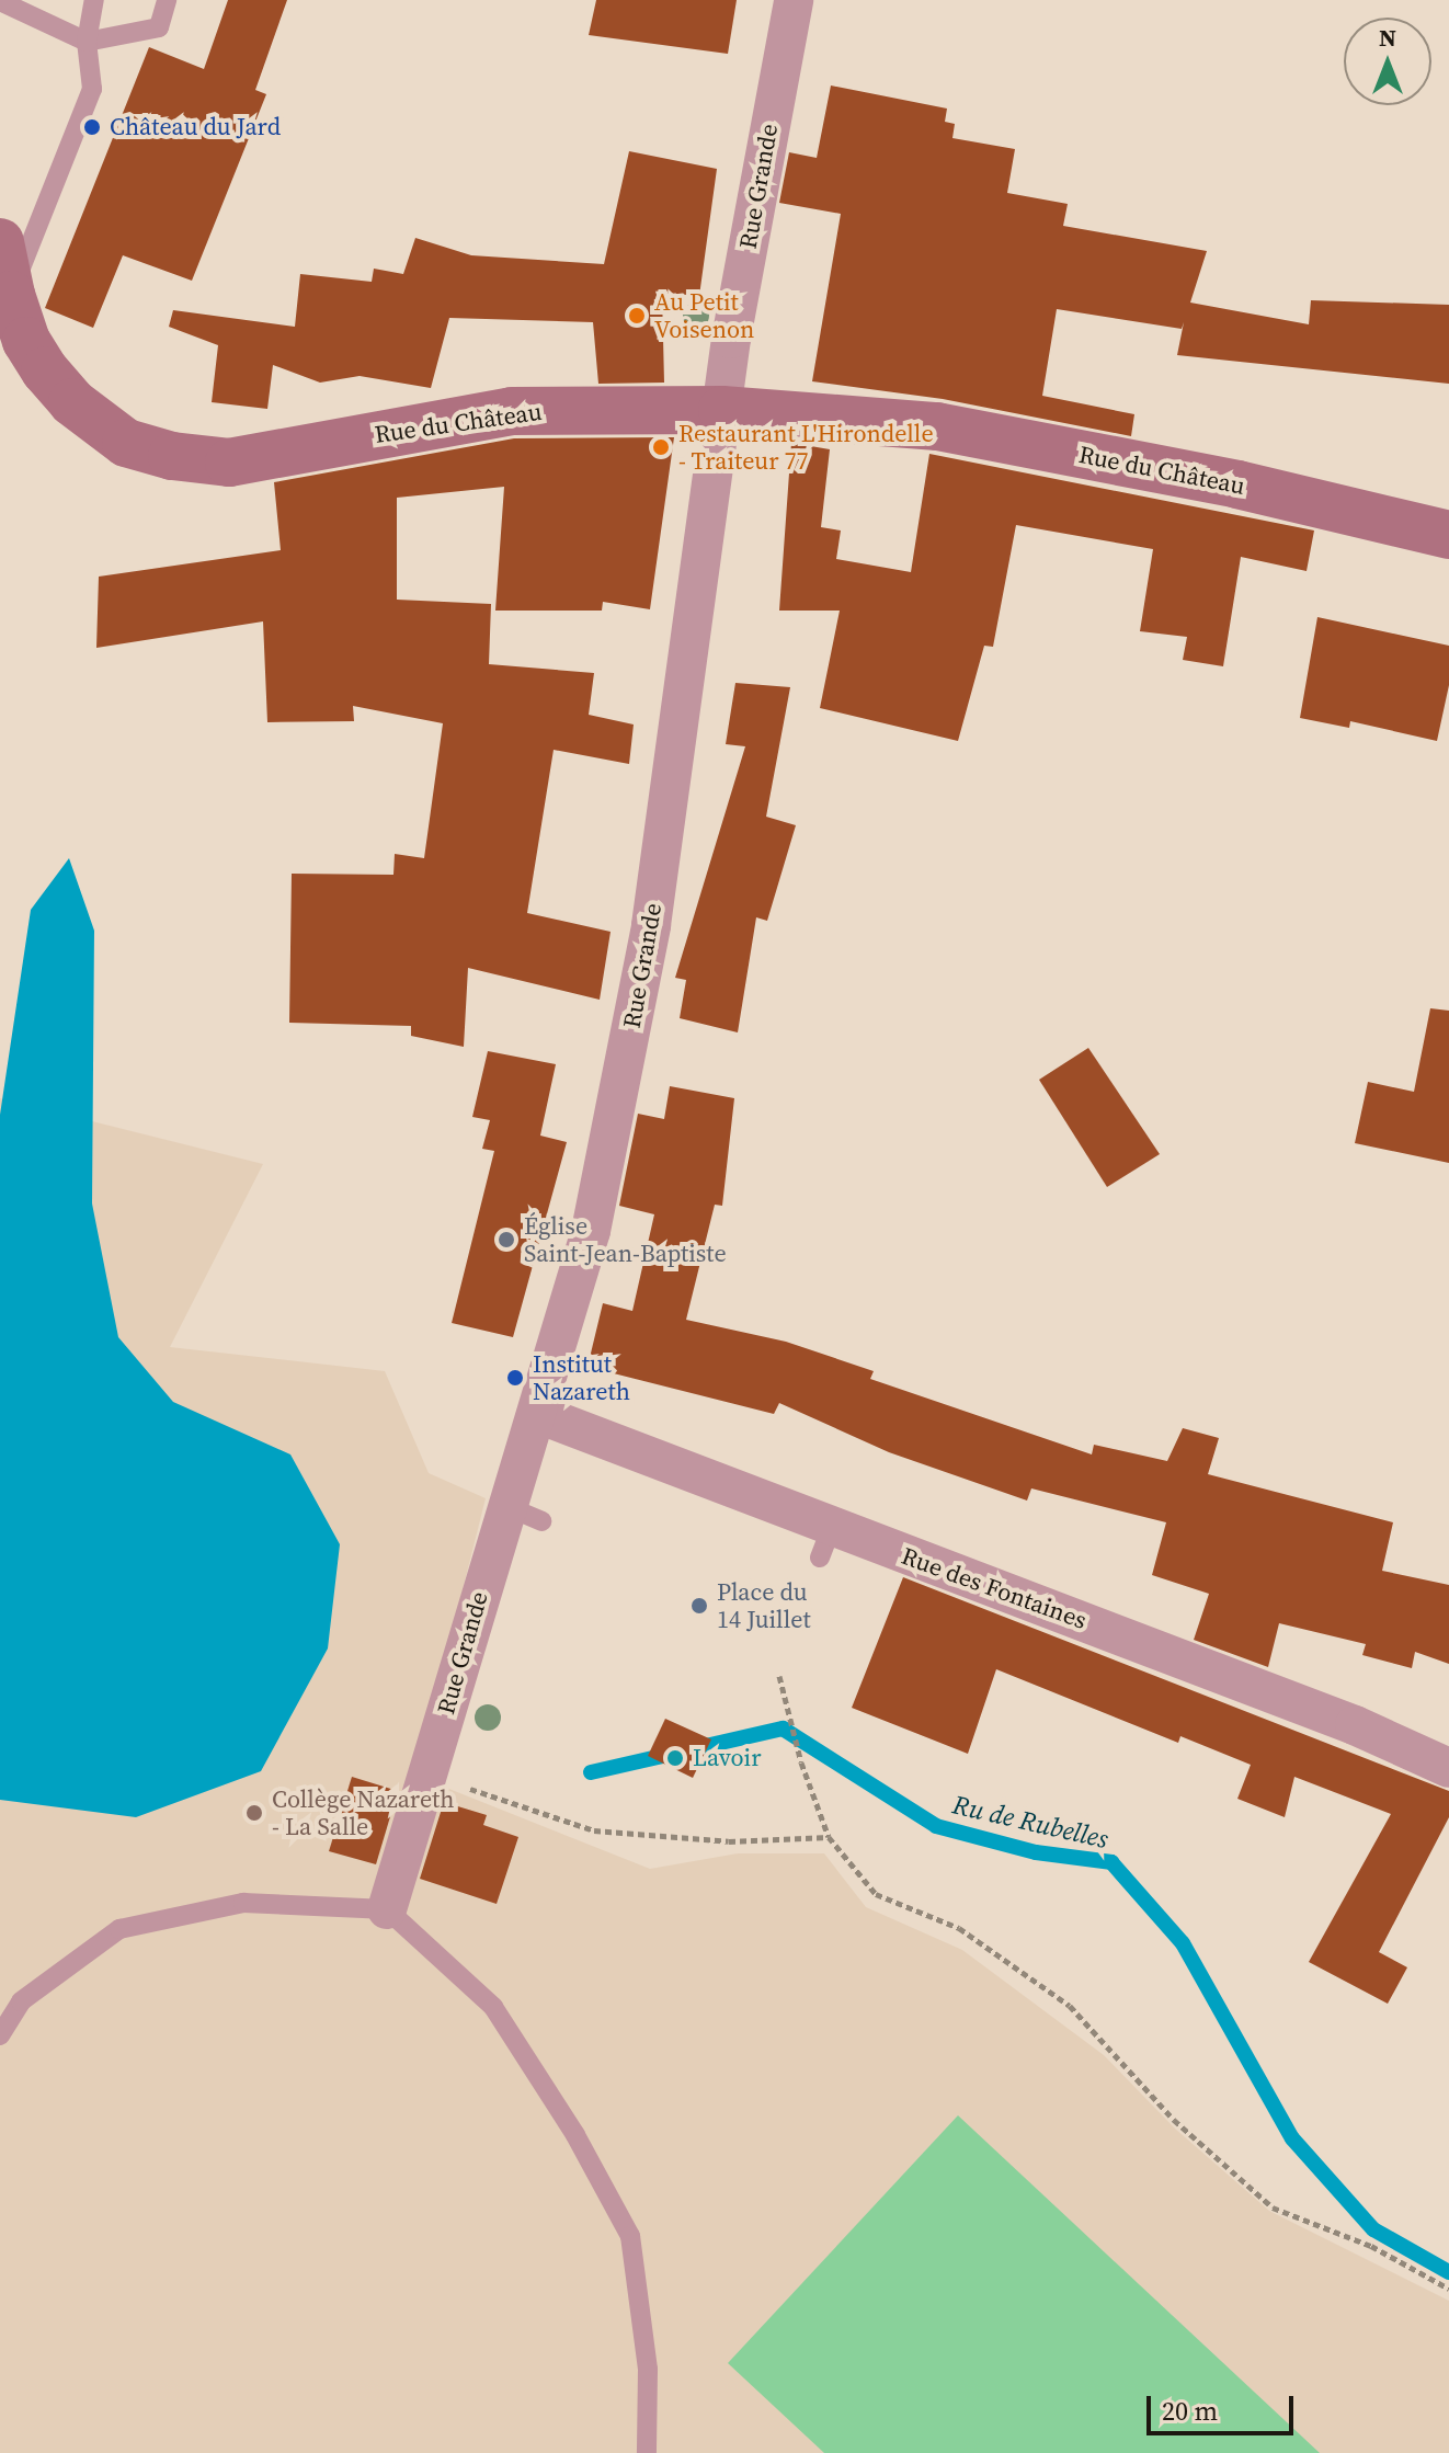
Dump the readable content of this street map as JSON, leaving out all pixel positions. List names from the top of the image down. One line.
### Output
{"streets":{"main road":["Rue du Château"],"street":["Rue Grande","Rue des Fontaines"]},"crossings":[["Rue Grande","Rue du Château"],["Rue Grande","Rue des Fontaines"]],"water":["Ru de Rubelles"],"places":["Château du Jard","Au Petit Voisenon","Restaurant L'Hirondelle - Traiteur 77","Église Saint-Jean-Baptiste","Institut Nazareth","Place du 14 Juillet","Lavoir","Collège Nazareth - La Salle"],"scale_bar":"20 m","north":"top"}
